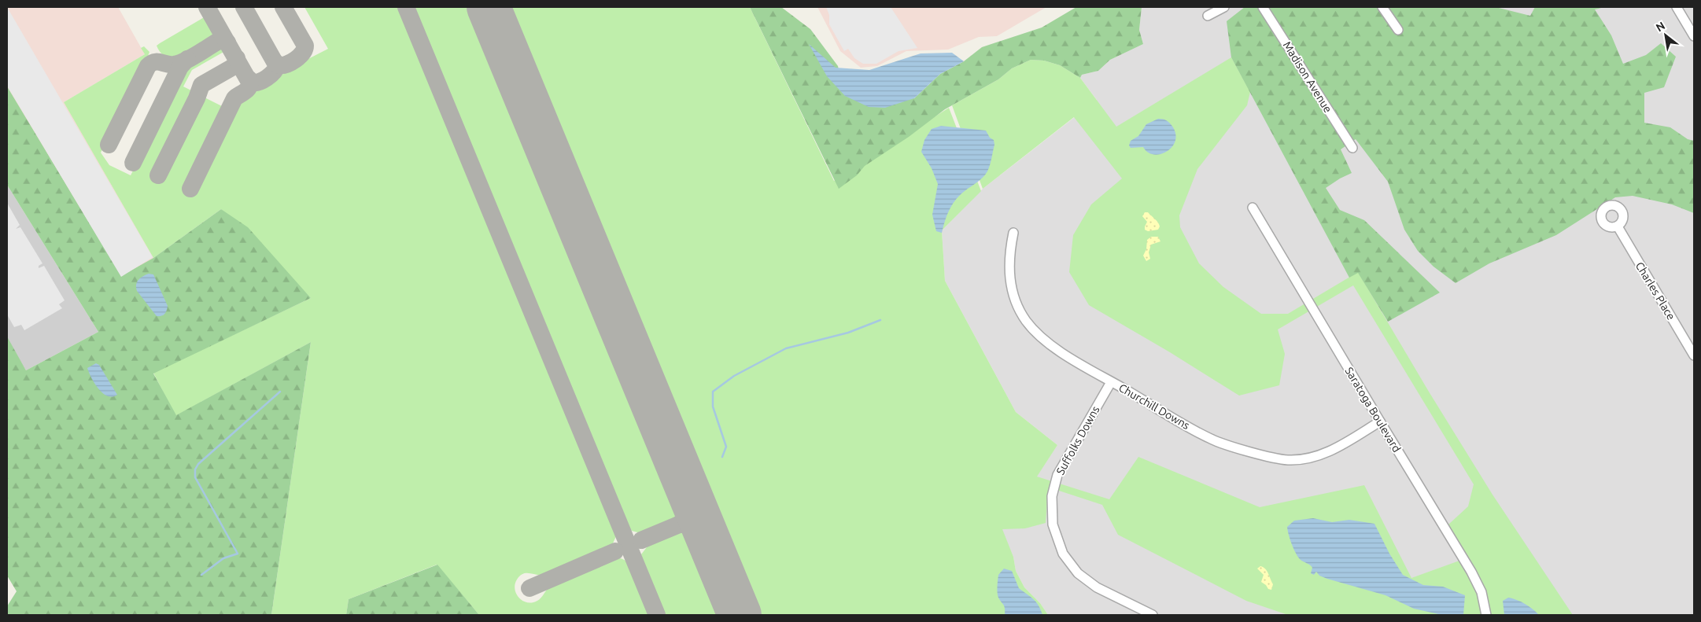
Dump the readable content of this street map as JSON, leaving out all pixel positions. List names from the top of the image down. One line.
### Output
{"streets":{"street":["Madison Avenue","Charles Place","Churchill Downs","Saratoga Boulevard","Suffolks Downs"]},"crossings":[["Churchill Downs","Saratoga Boulevard"],["Churchill Downs","Suffolks Downs"]],"north":"top left"}
